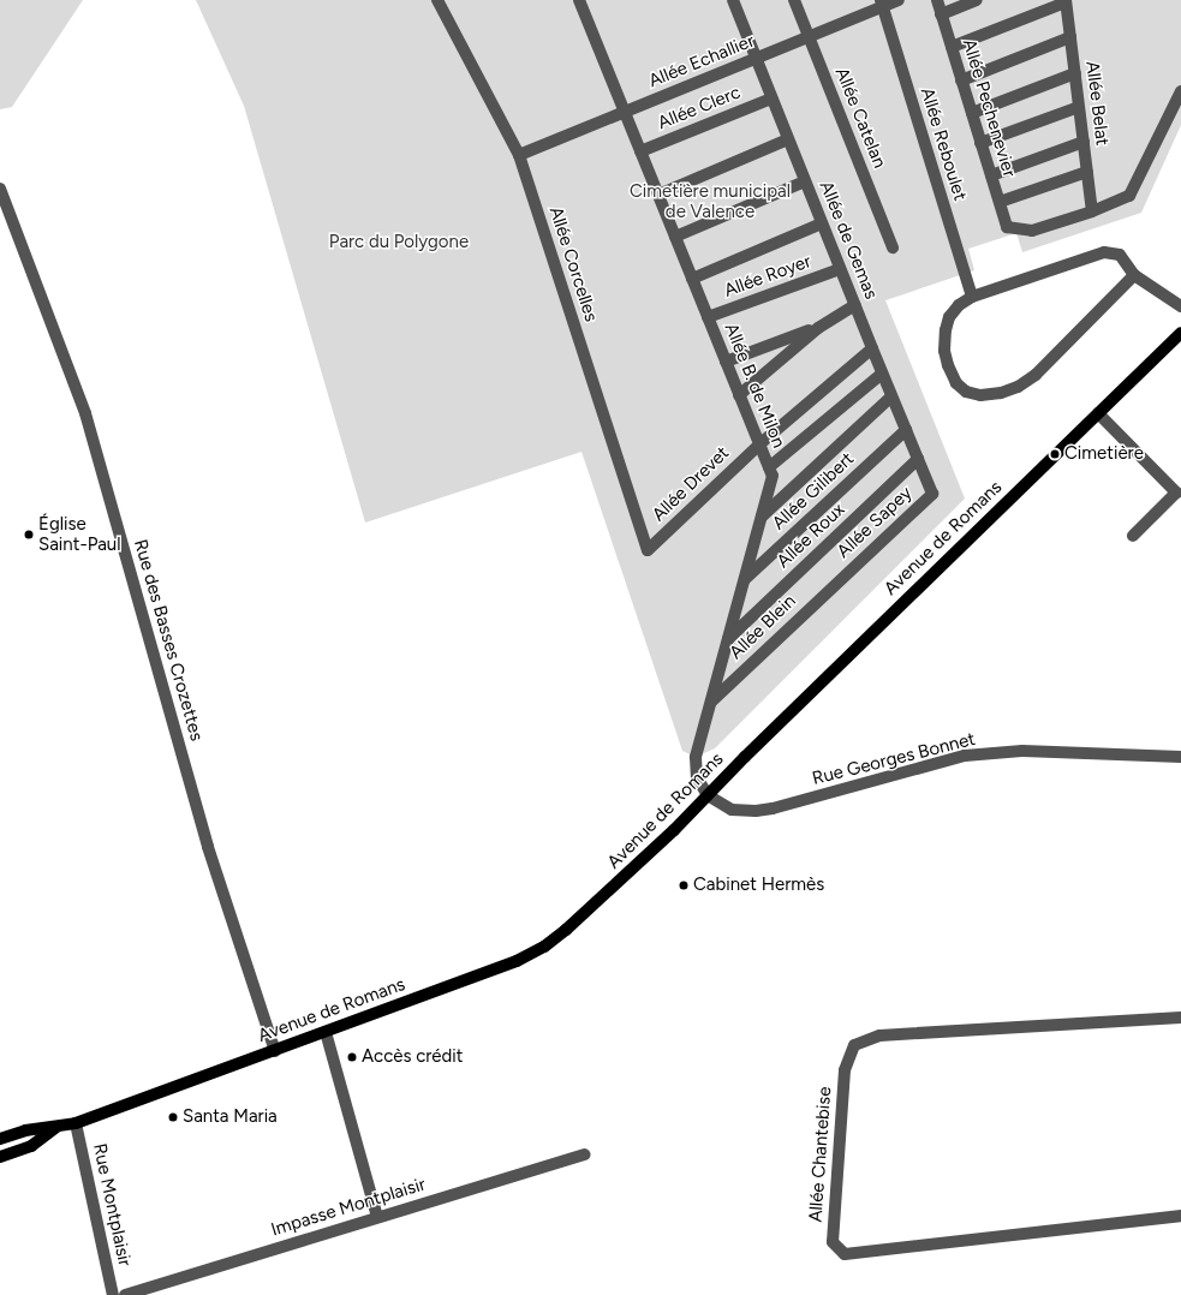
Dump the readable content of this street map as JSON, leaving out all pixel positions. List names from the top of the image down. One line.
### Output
{"streets":{"main road":["Avenue de Romans"],"street":["Allée Echallier","Allée Belat","Allée Clerc","Allée Pechenevier","Allée Catelan","Allée Reboulet","Allée de Gemas","Allée Corcelles","Allée Royer","Allée B. de Milon","Allée Drevet","Allée Gilibert","Allée Sapey","Allée Roux","Allée Blein","Rue des Basses Crozettes","Rue Georges Bonnet","Allée Chantebise","Rue Montplaisir","Impasse Montplaisir"]},"crossings":[["Allée Echallier","Allée Catelan"],["Allée Echallier","Allée Reboulet"],["Allée Echallier","Allée de Gemas"],["Allée Echallier","Allée Corcelles"],["Allée Echallier","Allée B. de Milon"],["Allée Belat","Allée Pechenevier"],["Allée Clerc","Allée de Gemas"],["Allée Clerc","Allée B. de Milon"],["Allée de Gemas","Allée Royer"],["Allée de Gemas","Allée Drevet"],["Allée de Gemas","Allée Gilibert"],["Allée de Gemas","Allée Sapey"],["Allée de Gemas","Allée Roux"],["Allée Corcelles","Allée Drevet"],["Allée Royer","Allée B. de Milon"],["Allée B. de Milon","Allée Drevet"],["Allée B. de Milon","Allée Gilibert"],["Allée B. de Milon","Allée Roux"],["Allée B. de Milon","Avenue de Romans"],["Allée B. de Milon","Allée Blein"],["Allée B. de Milon","Rue Georges Bonnet"],["Allée Sapey","Allée Blein"],["Avenue de Romans","Rue des Basses Crozettes"],["Avenue de Romans","Rue Georges Bonnet"],["Avenue de Romans","Rue Montplaisir"]],"parks":["Cimetière municipal de Valence","Parc du Polygone"],"places":["Cimetière","Église Saint-Paul","Cabinet Hermès","Accès crédit","Santa Maria"]}
